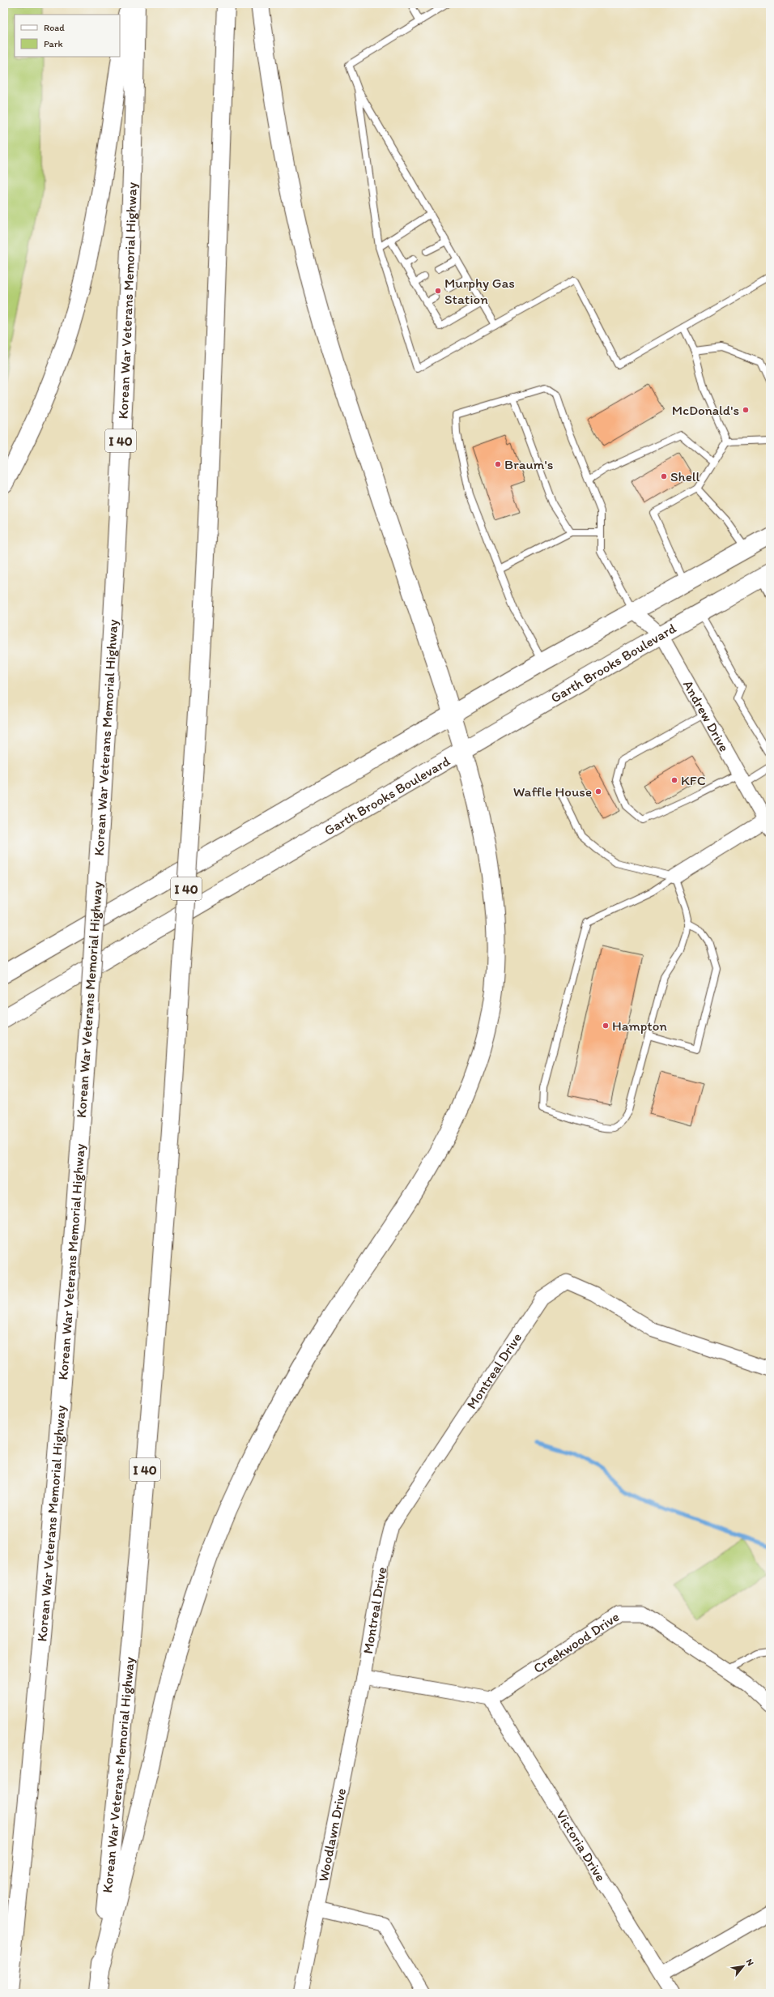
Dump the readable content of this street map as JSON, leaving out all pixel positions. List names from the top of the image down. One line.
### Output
{"streets":{"main road":["Korean War Veterans Memorial Highway","I 40","Garth Brooks Boulevard"],"street":["Andrew Drive","Montreal Drive","Creekwood Drive","Woodlawn Drive","Victoria Drive"]},"crossings":[["Garth Brooks Boulevard","Andrew Drive"],["Montreal Drive","Woodlawn Drive"],["Creekwood Drive","Victoria Drive"]],"places":["Murphy Gas Station","McDonald's","Braum's","Shell","KFC","Waffle House","Hampton"],"legend":["Road","Park"],"north":"top right"}
